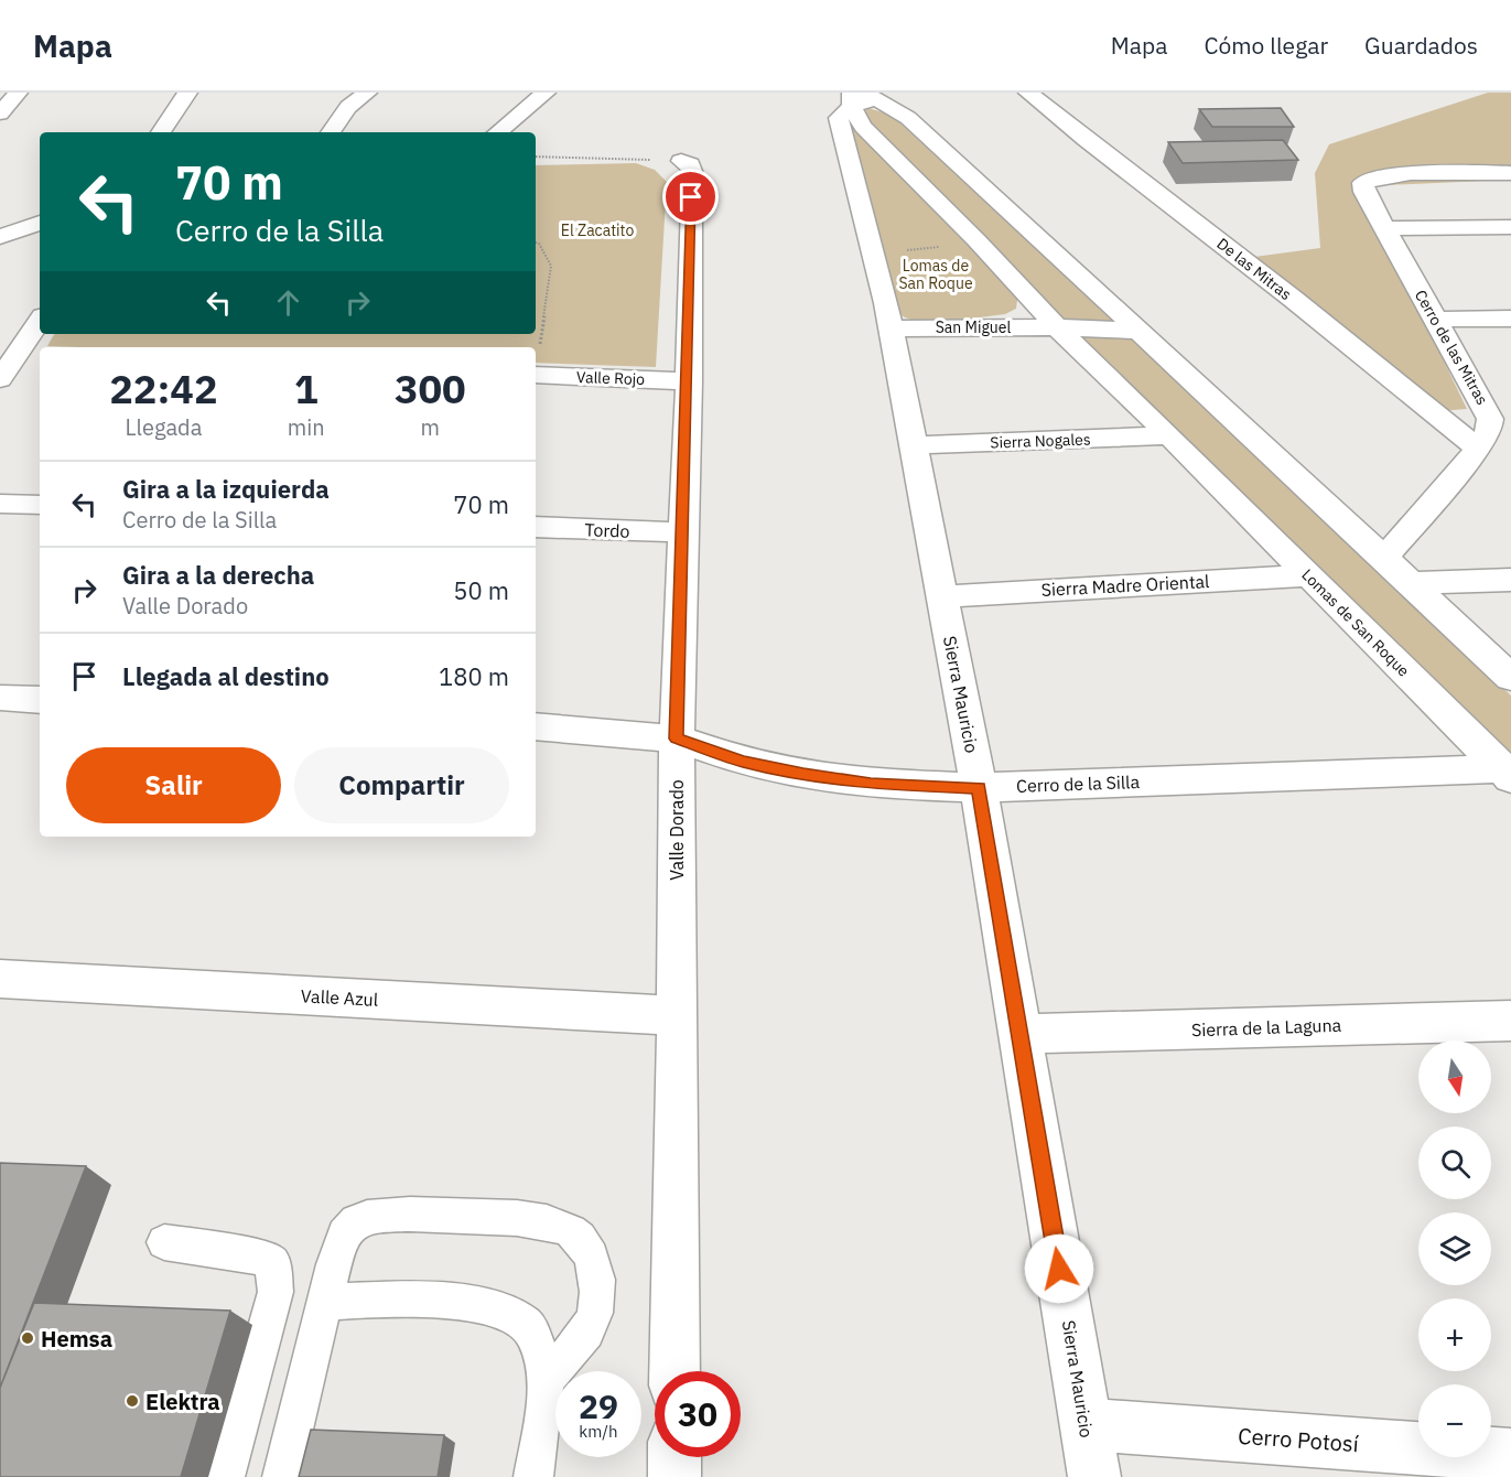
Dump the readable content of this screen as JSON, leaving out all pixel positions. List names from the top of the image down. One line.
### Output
{"streets":{"street":["De las Mitras","San Miguel","Cerro de las Mitras","Valle Rojo","Sierra Nogales","Tordo","Sierra Madre Oriental","Lomas de San Roque","Sierra Mauricio","Cerro de la Silla","Valle Dorado","Valle Azul","Sierra de la Laguna","Cerro Potosí"]},"crossings":[["De las Mitras","Cerro de las Mitras"],["San Miguel","Lomas de San Roque"],["San Miguel","Sierra Mauricio"],["Valle Rojo","Valle Dorado"],["Sierra Nogales","Lomas de San Roque"],["Sierra Nogales","Sierra Mauricio"],["Tordo","Valle Dorado"],["Sierra Madre Oriental","Lomas de San Roque"],["Sierra Madre Oriental","Sierra Mauricio"],["Lomas de San Roque","Sierra Mauricio"],["Lomas de San Roque","Cerro de la Silla"],["Sierra Mauricio","Cerro de la Silla"],["Sierra Mauricio","Sierra de la Laguna"],["Sierra Mauricio","Cerro Potosí"],["Cerro de la Silla","Valle Dorado"],["Valle Dorado","Valle Azul"]],"parks":["El Zacatito","Lomas de San Roque"],"places":["Hemsa","Elektra"],"north":"bottom","page":{"header":"Mapa","nav":["Mapa","Cómo llegar","Guardados"],"turn":["70 m","Cerro de la Silla"],"eta":["22:42","Llegada","1","min","300","m"],"list":[{"name":"Gira a la izquierda","note":"Cerro de la Silla","value":"70 m"},{"name":"Gira a la derecha","note":"Valle Dorado","value":"50 m"},{"name":"Llegada al destino","value":"180 m"}],"buttons":["Salir","Compartir"],"map_buttons":["+","−"],"speed":"29 km/h","limit":"30"}}
